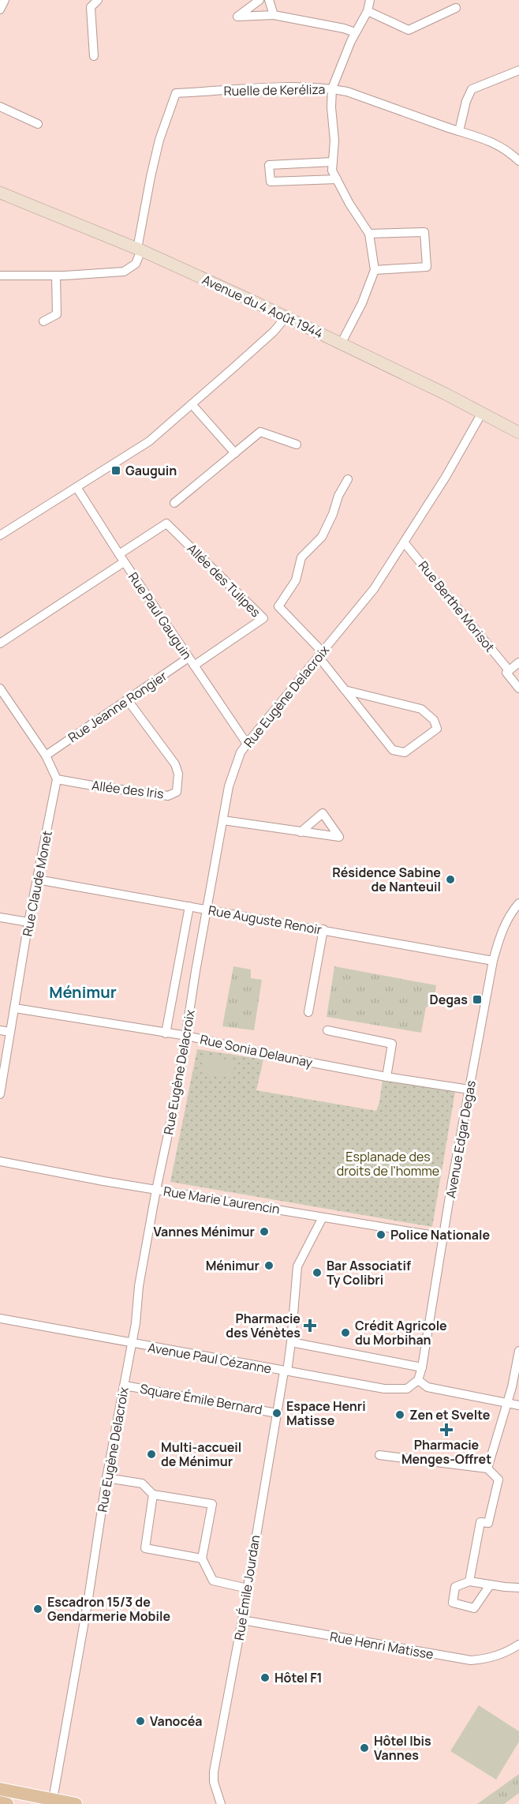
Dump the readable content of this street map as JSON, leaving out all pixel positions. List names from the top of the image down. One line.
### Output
{"streets":{"street":["Ruelle de Keréliza","Avenue du 4 Août 1944","Allée des Tulipes","Rue Berthe Morisot","Rue Paul Gauguin","Rue Eugène Delacroix","Rue Jeanne Rongier","Allée des Iris","Rue Claude Monet","Rue Auguste Renoir","Rue Sonia Delaunay","Avenue Edgar Degas","Rue Marie Laurencin","Avenue Paul Cézanne","Square Émile Bernard","Rue Émile Jourdan","Rue Henri Matisse"]},"crossings":[["Ruelle de Keréliza","Avenue du 4 Août 1944"],["Avenue du 4 Août 1944","Rue Eugène Delacroix"],["Allée des Tulipes","Rue Paul Gauguin"],["Allée des Tulipes","Rue Jeanne Rongier"],["Rue Berthe Morisot","Rue Eugène Delacroix"],["Rue Paul Gauguin","Rue Eugène Delacroix"],["Rue Paul Gauguin","Rue Jeanne Rongier"],["Rue Eugène Delacroix","Rue Auguste Renoir"],["Rue Eugène Delacroix","Rue Sonia Delaunay"],["Rue Eugène Delacroix","Rue Marie Laurencin"],["Rue Eugène Delacroix","Avenue Paul Cézanne"],["Rue Eugène Delacroix","Square Émile Bernard"],["Rue Jeanne Rongier","Allée des Iris"],["Allée des Iris","Rue Claude Monet"],["Rue Claude Monet","Rue Auguste Renoir"],["Rue Claude Monet","Rue Sonia Delaunay"],["Rue Auguste Renoir","Avenue Edgar Degas"],["Rue Sonia Delaunay","Avenue Edgar Degas"],["Avenue Edgar Degas","Rue Marie Laurencin"],["Avenue Edgar Degas","Avenue Paul Cézanne"],["Rue Marie Laurencin","Rue Émile Jourdan"],["Avenue Paul Cézanne","Rue Émile Jourdan"],["Square Émile Bernard","Rue Émile Jourdan"],["Rue Émile Jourdan","Rue Henri Matisse"]],"districts":["Ménimur"],"parks":["Esplanade des droits de l'homme"],"places":{"transit":["Gauguin","Degas"],"other":["Résidence Sabine de Nanteuil","Vannes Ménimur","Police Nationale","Ménimur","Bar Associatif Ty Colibri","Crédit Agricole du Morbihan","Espace Henri Matisse","Zen et Svelte","Multi-accueil de Ménimur","Escadron 15/3 de Gendarmerie Mobile","Hôtel F1","Vanocéa","Hôtel Ibis Vannes"],"health":["Pharmacie des Vénètes","Pharmacie Menges-Offret"]}}
